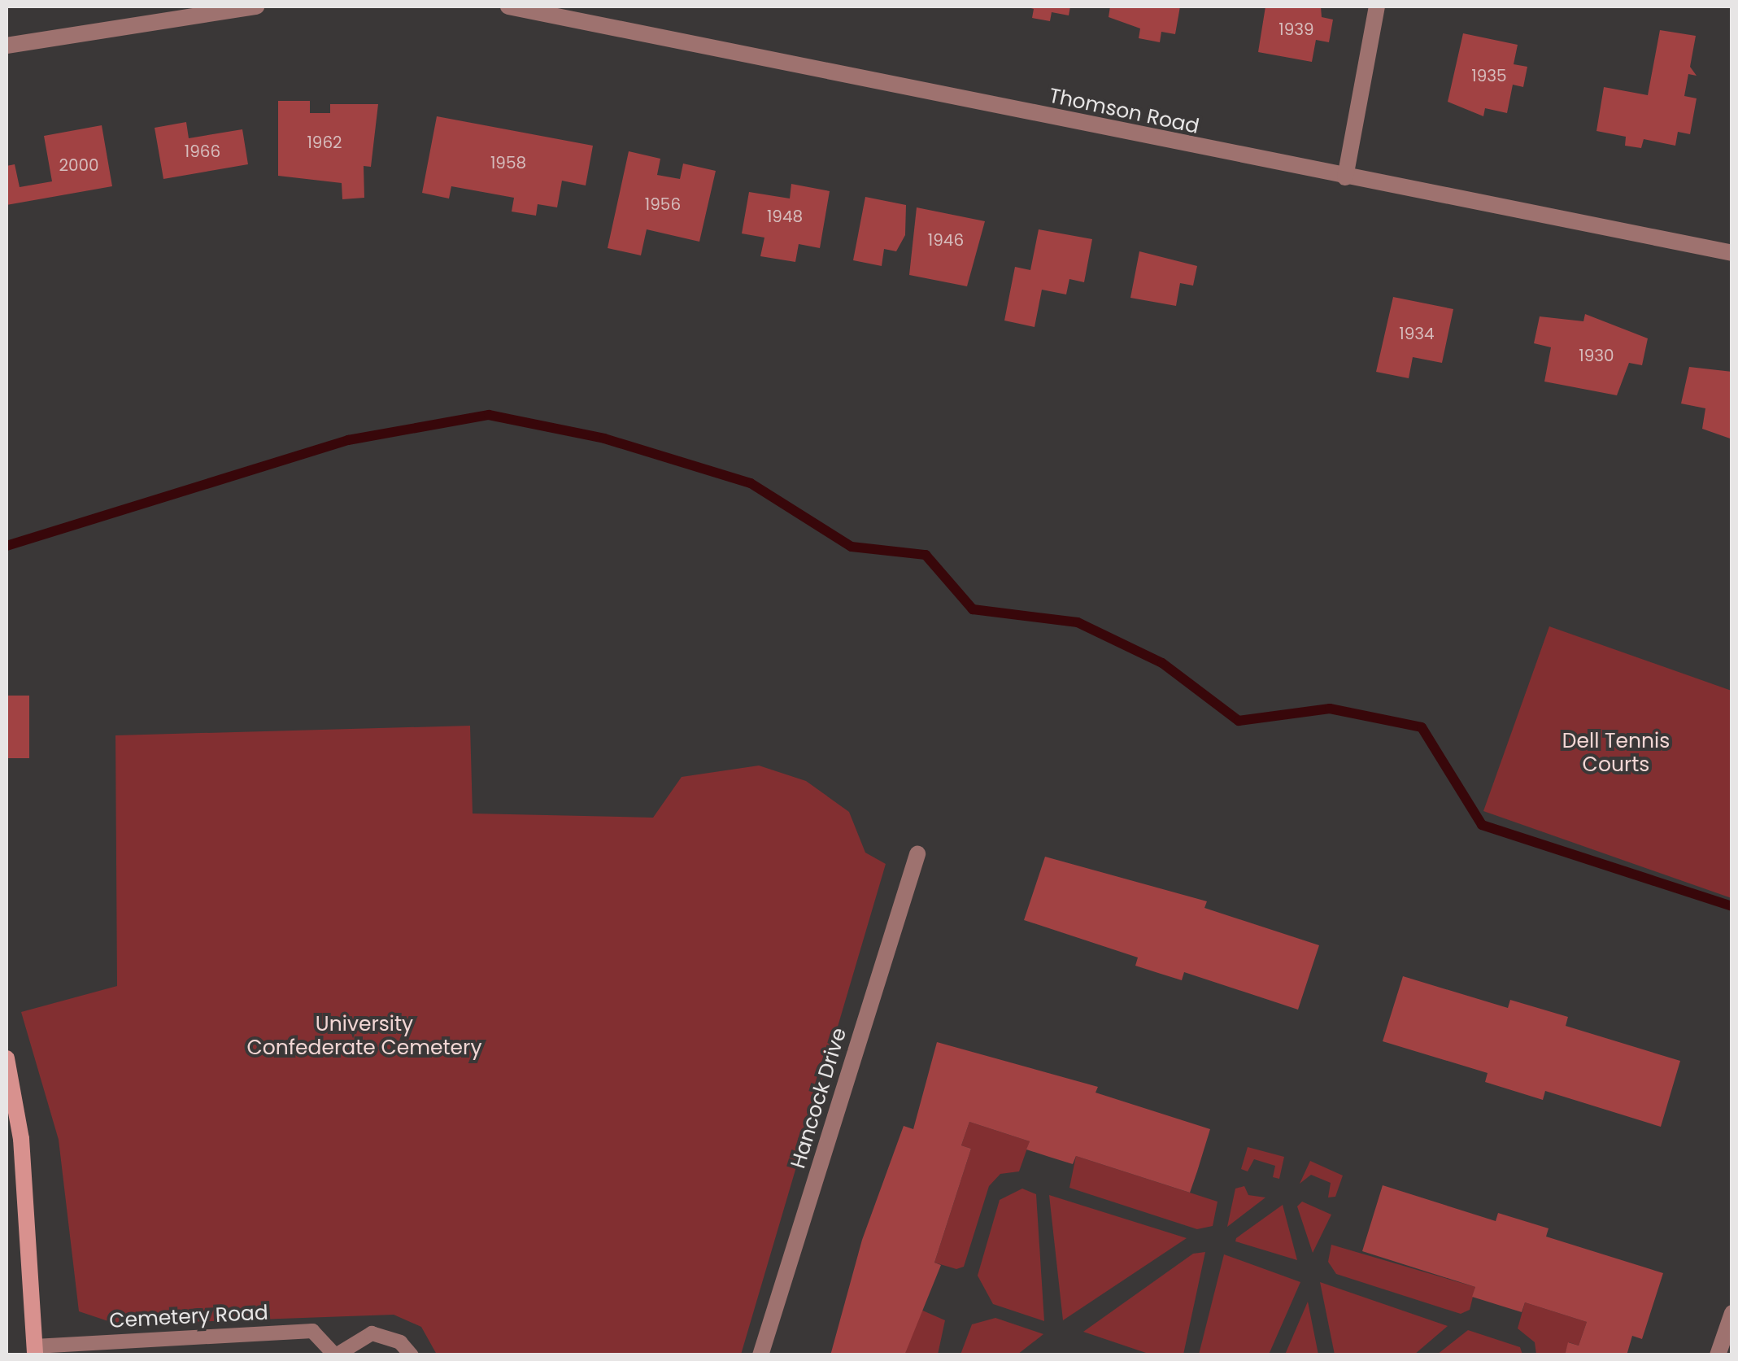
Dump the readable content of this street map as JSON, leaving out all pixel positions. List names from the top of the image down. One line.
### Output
{"streets":{"street":["Thomson Road","Hancock Drive"],"lane":["Cemetery Road"]},"parks":["Dell Tennis Courts","University Confederate Cemetery"],"house_numbers":["1939","1935","1962","1966","1958","2000","1956","1948","1946","1934","1930"]}
